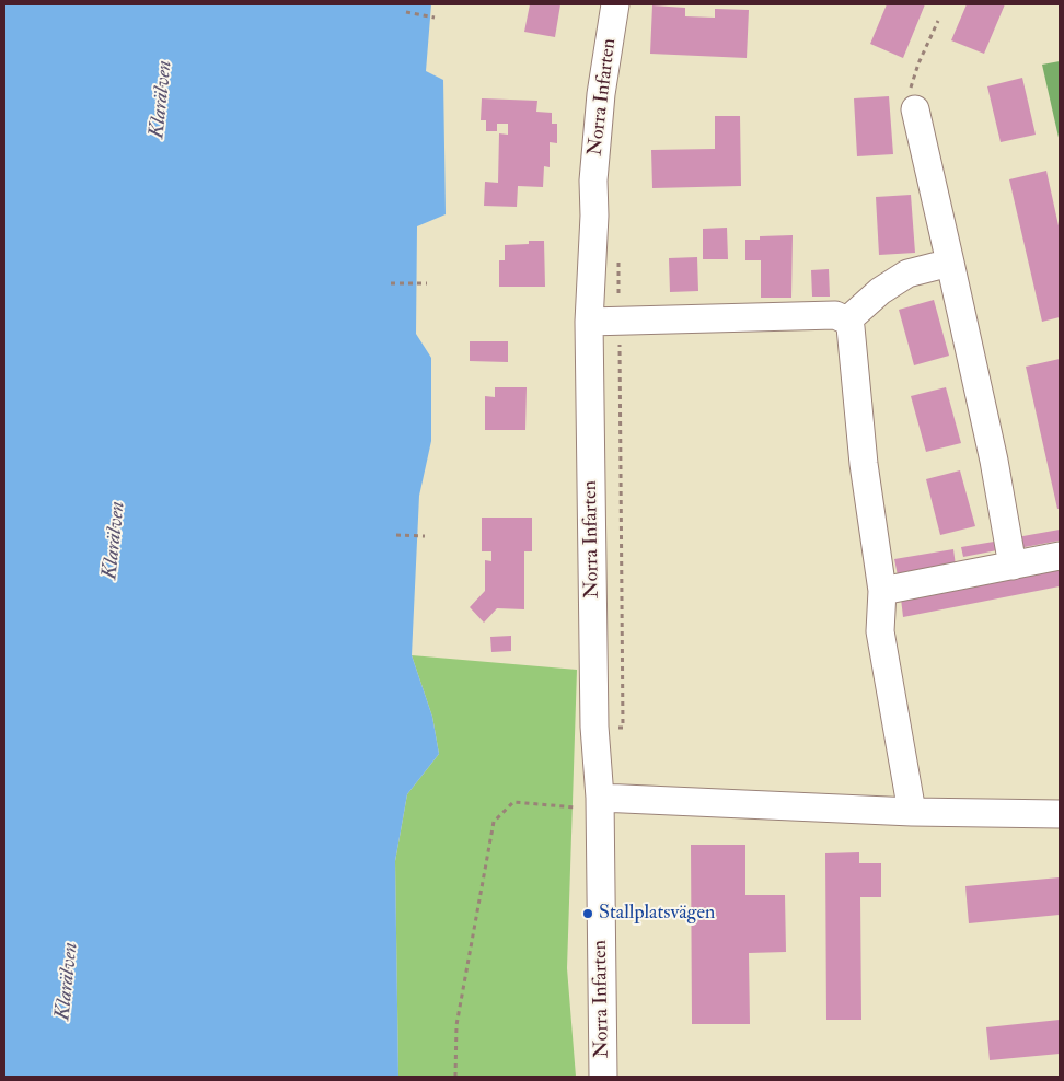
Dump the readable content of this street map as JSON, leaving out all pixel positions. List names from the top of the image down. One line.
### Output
{"streets":{"street":["Norra Infarten"]},"water":["Klarälven"],"places":["Stallplatsvägen"]}
